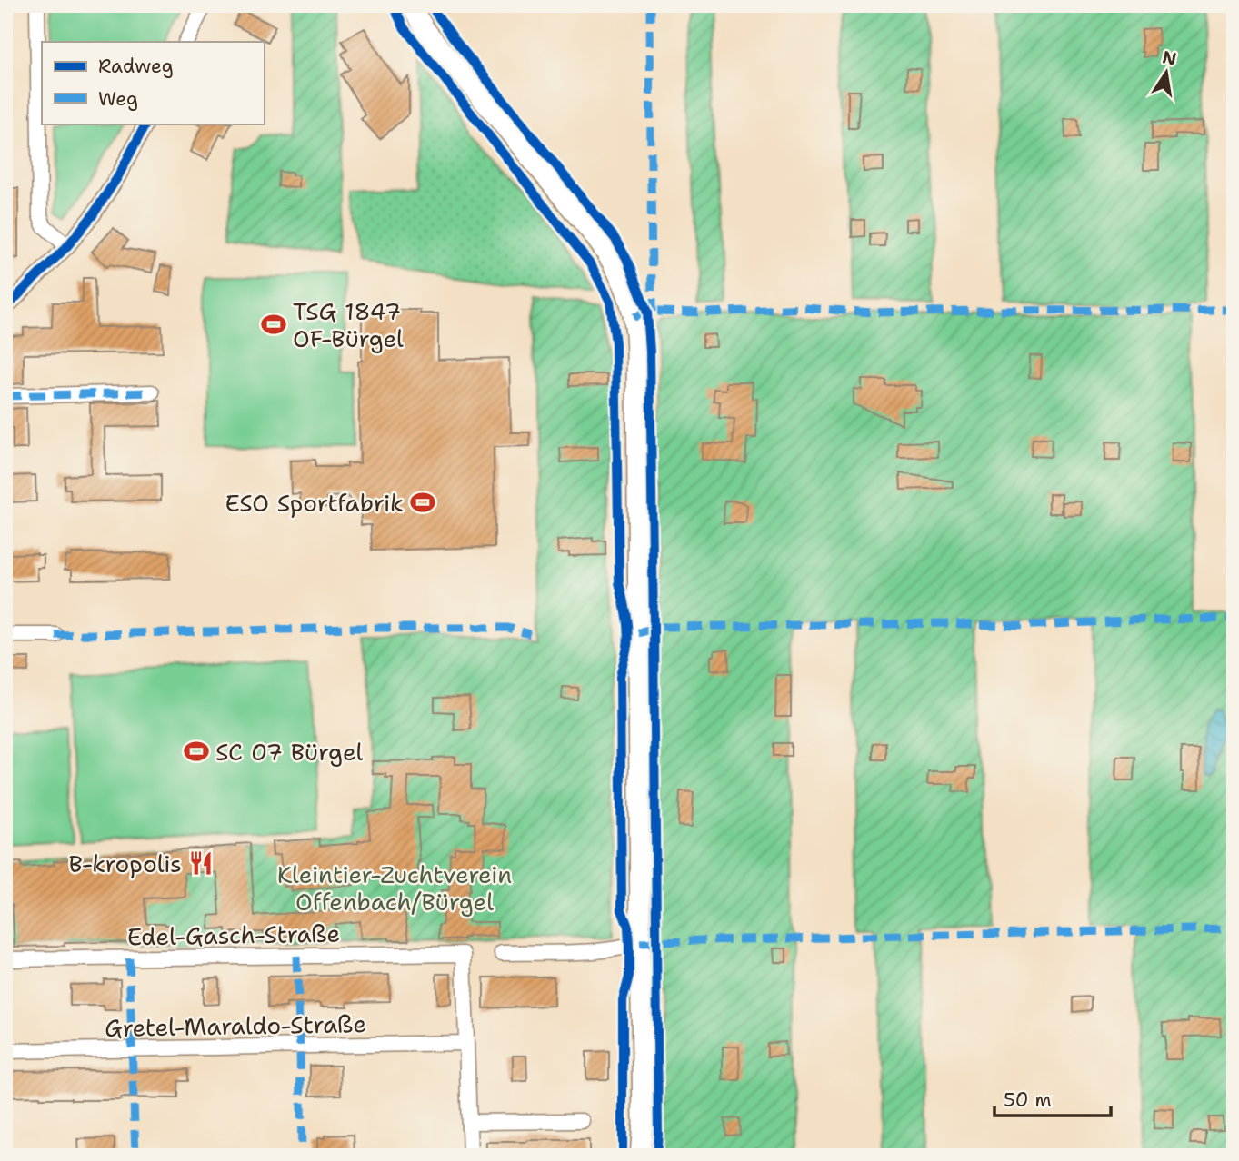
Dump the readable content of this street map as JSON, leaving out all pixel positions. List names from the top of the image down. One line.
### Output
{"streets":{"street":["Edel-Gasch-Straße","Gretel-Maraldo-Straße"]},"crossings":[["Edel-Gasch-Straße","Gretel-Maraldo-Straße"]],"parks":["Kleintier-Zuchtverein Offenbach/Bürgel"],"places":{"sports":["TSG 1847 OF-Bürgel","ESO Sportfabrik","SC 07 Bürgel"],"restaurant":["B-kropolis"]},"legend":["Radweg","Weg"],"scale_bar":"50 m","north":"top"}
